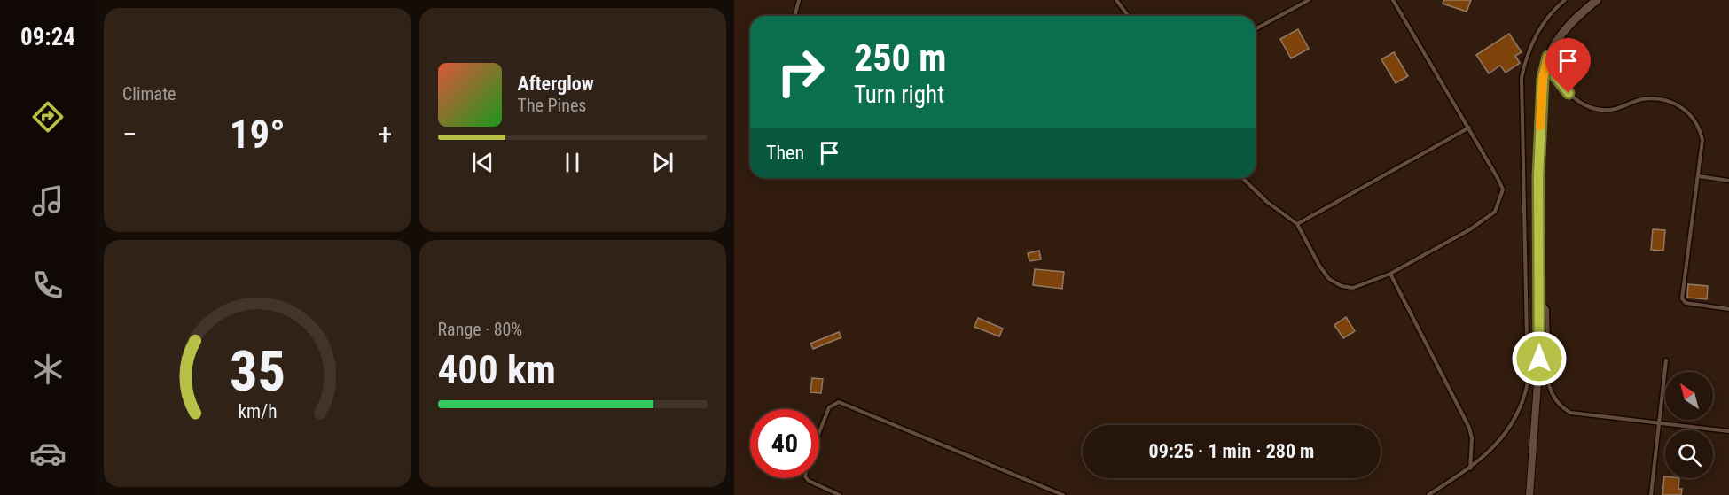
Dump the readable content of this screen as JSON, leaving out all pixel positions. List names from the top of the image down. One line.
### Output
{"north":"top left","page":{"tabs":"09:24","tile":["Climate",["Range · 80%","400 km"]],"turn":["250 m","Turn right"],"song":["Afterglow","The Pines"],"heat":["−","19°","+"],"then":"Then","limit":"40","trip":"09:25 · 1 min · 280 m","gauge":["35","km/h"]}}
